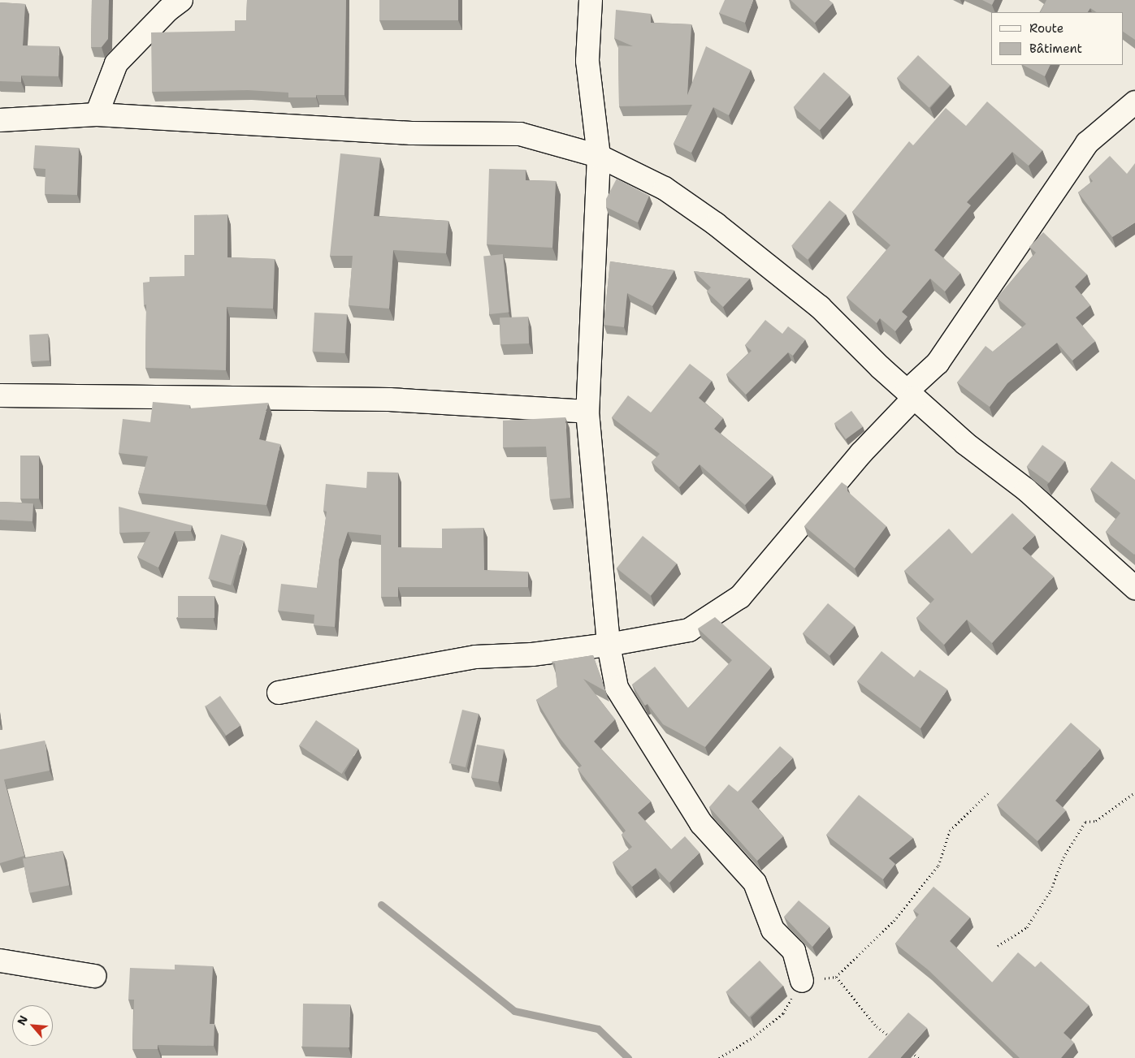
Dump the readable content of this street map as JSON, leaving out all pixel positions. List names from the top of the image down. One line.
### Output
{"legend":["Route","Bâtiment"],"north":"top left"}
